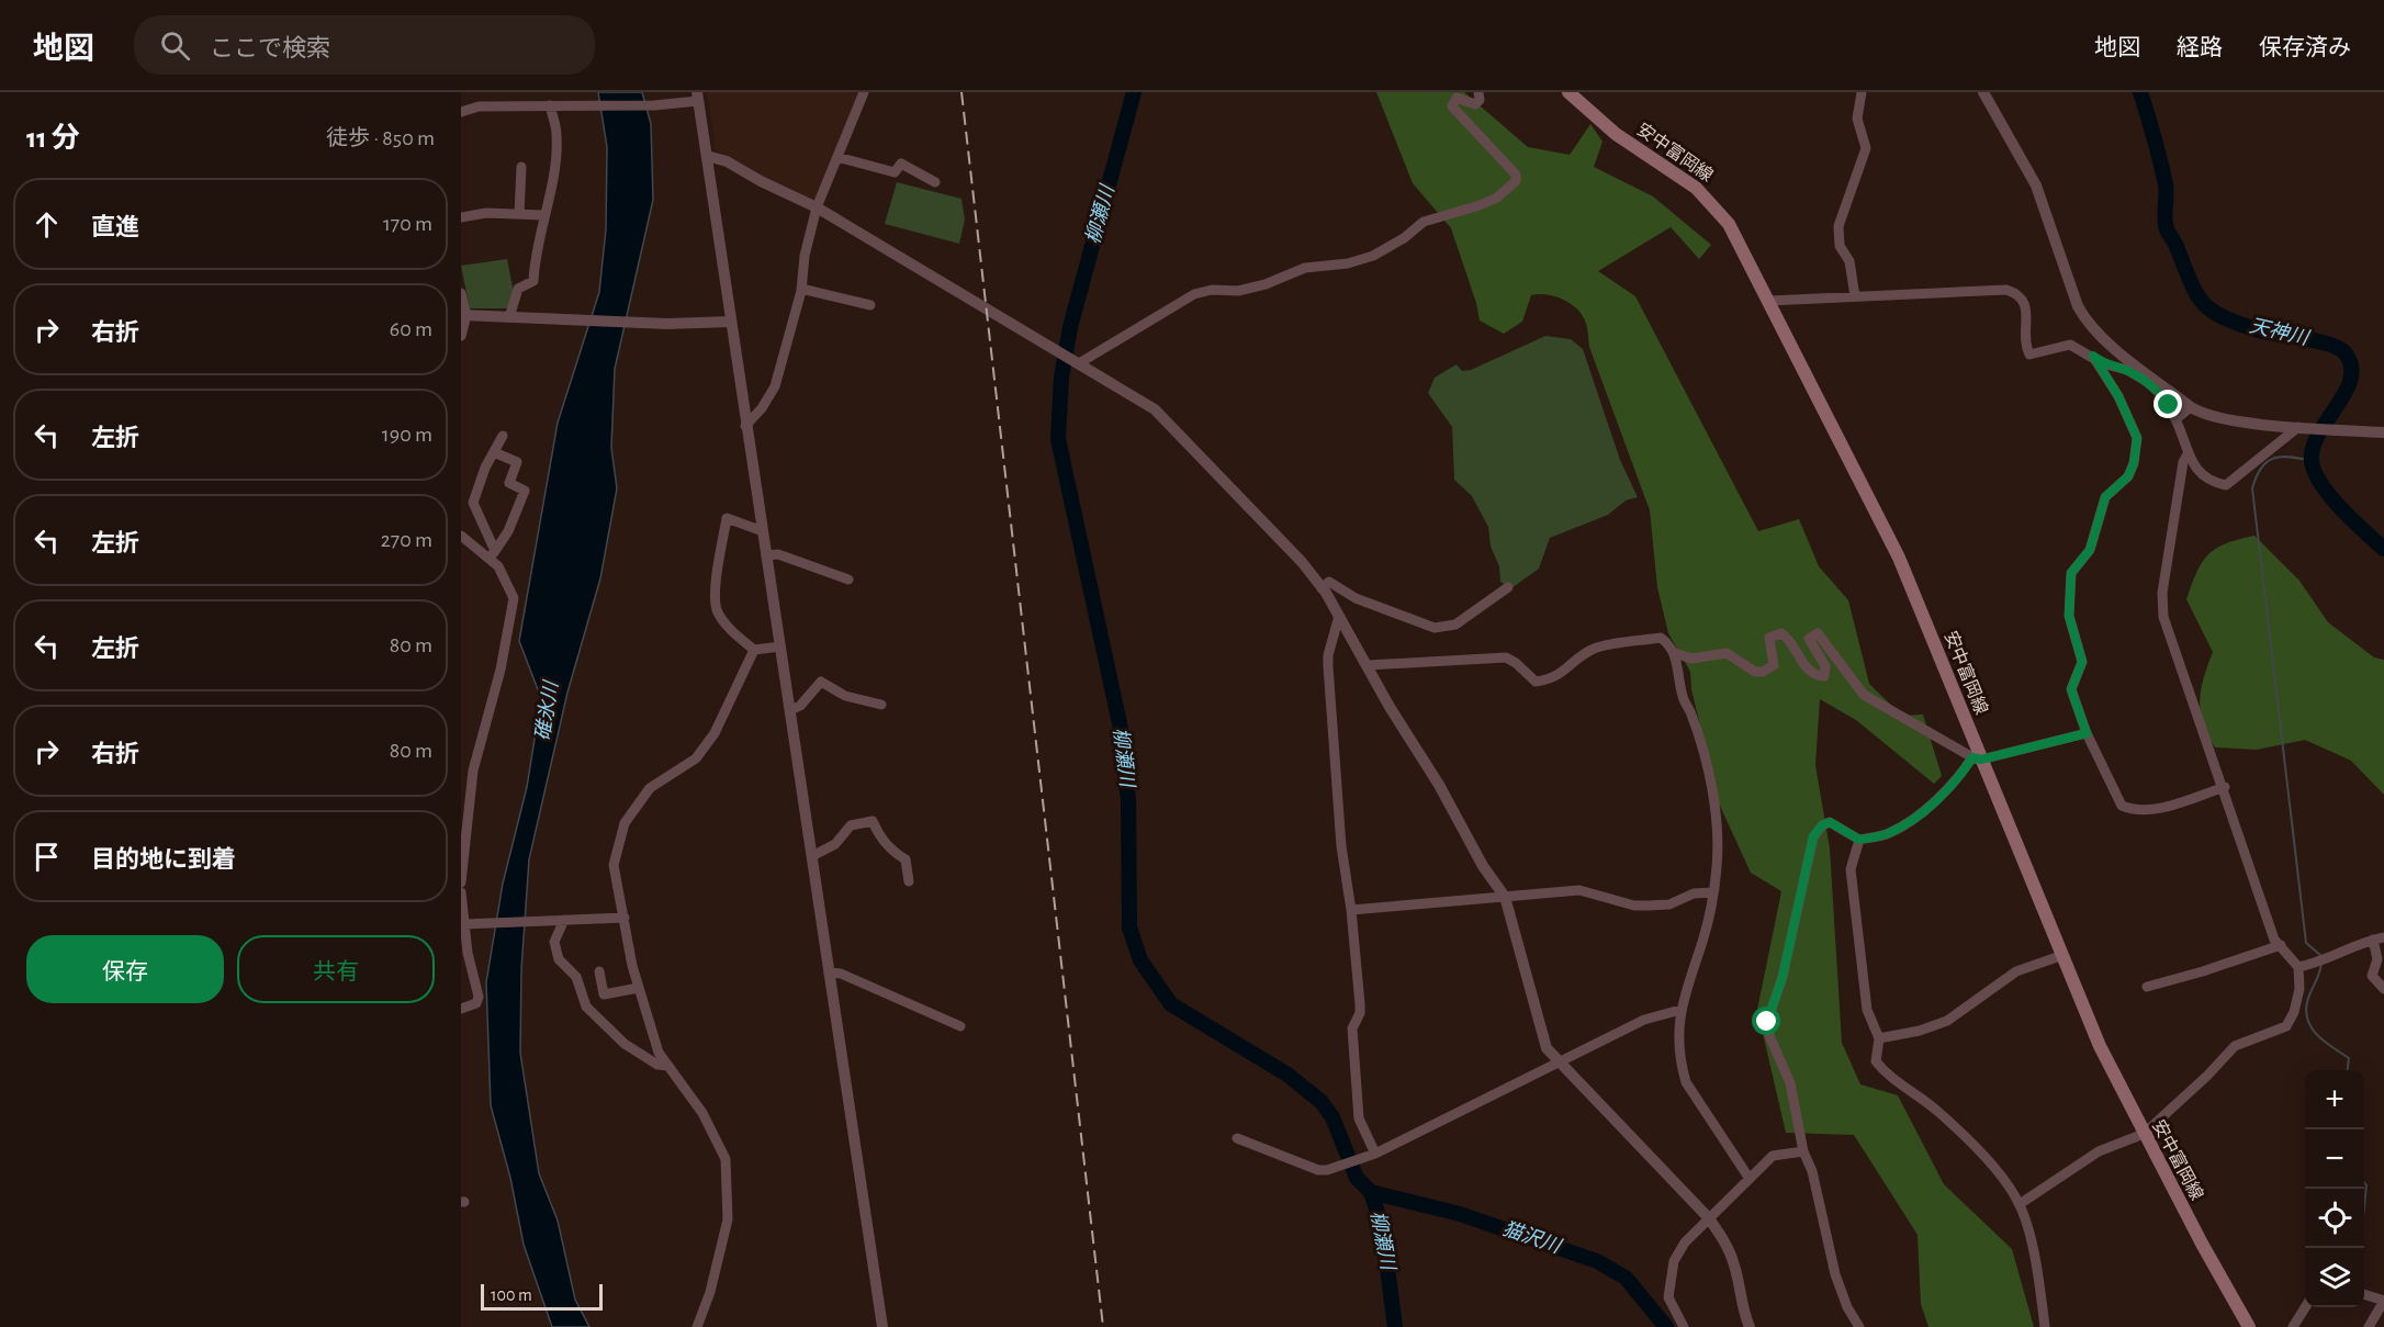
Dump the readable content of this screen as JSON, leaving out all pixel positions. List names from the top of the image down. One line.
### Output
{"streets":{"main road":["安中富岡線"]},"water":["柳瀬川","天神川","碓氷川","猫沢川"],"scale_bar":"100 m","page":{"header":"地図","search":"ここで検索","nav":["地図","経路","保存済み"],"heading":["11 分","徒歩 · 850 m"],"list":[["直進","170 m"],["右折","60 m"],["左折","190 m"],["左折","270 m"],["左折","80 m"],["右折","80 m"],"目的地に到着"],"buttons":["保存","共有"],"map_buttons":["+","−"],"scale":"100 m"}}
